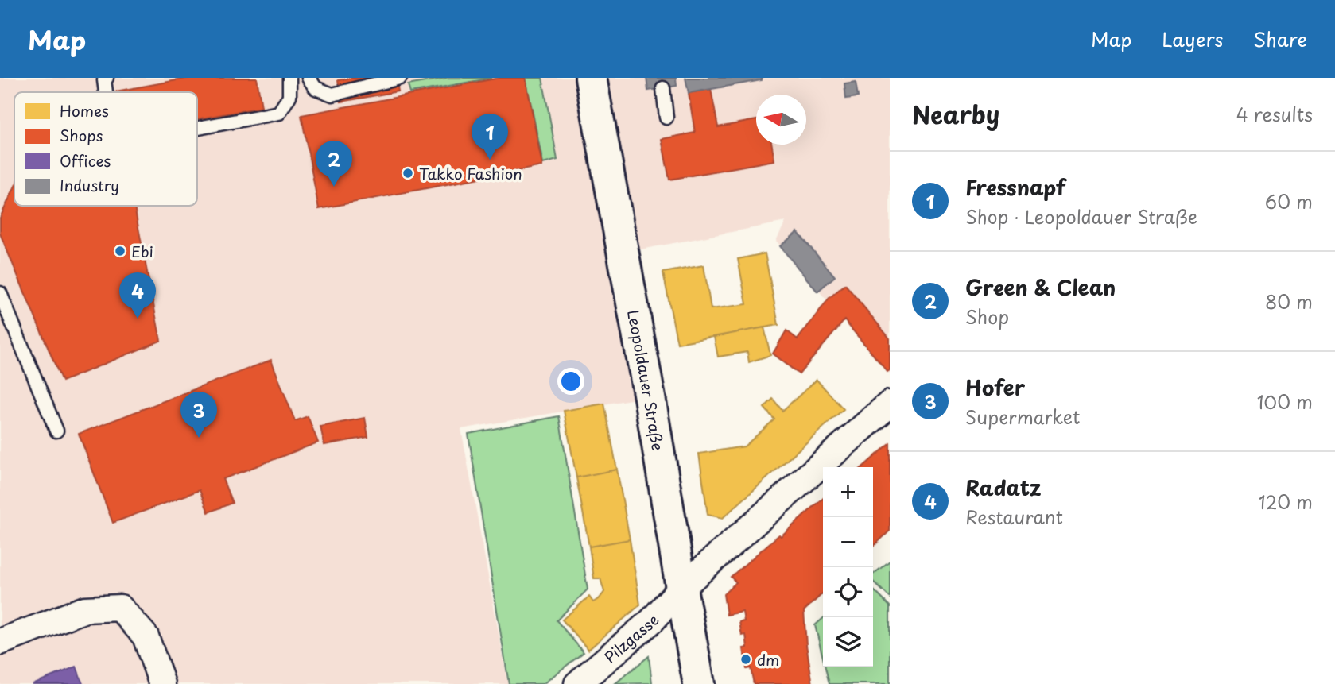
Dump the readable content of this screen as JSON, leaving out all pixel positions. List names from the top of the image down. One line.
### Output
{"streets":{"main road":["Leopoldauer Straße"],"street":["Pilzgasse"]},"crossings":[["Leopoldauer Straße","Pilzgasse"]],"places":["Takko Fashion","Ebi","dm"],"legend":["Homes","Shops","Offices","Industry"],"north":"left","page":{"header":"Map","nav":["Map","Layers","Share"],"heading":["Nearby","4 results"],"pins":["1","2","4","3"],"list":[{"mark":"1","name":"Fressnapf","note":"Shop · Leopoldauer Straße","value":"60 m"},{"mark":"2","name":"Green & Clean","note":"Shop","value":"80 m"},{"mark":"3","name":"Hofer","note":"Supermarket","value":"100 m"},{"mark":"4","name":"Radatz","note":"Restaurant","value":"120 m"}],"map_buttons":["+","−"]}}
